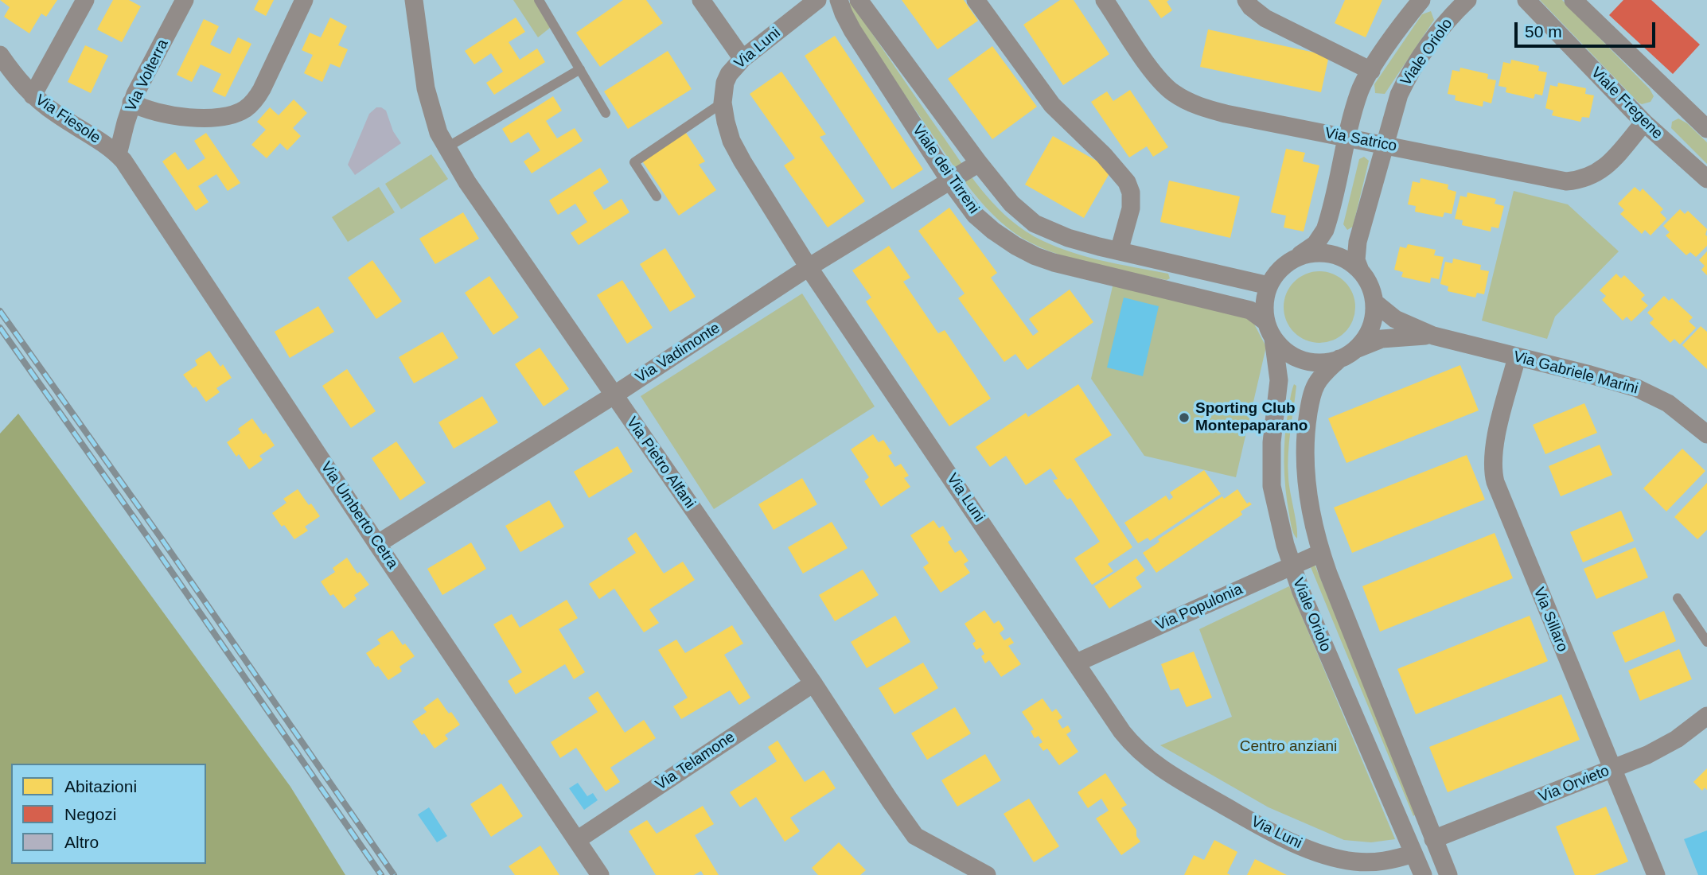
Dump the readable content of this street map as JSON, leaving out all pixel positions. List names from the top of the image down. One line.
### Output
{"streets":{"street":["Via Luni","Viale Oriolo","Via Volterra","Viale Fregene","Via Fiesole","Via Satrico","Viale dei Tirreni","Via Vadimonte","Via Gabriele Marini","Via Pietro Alfani","Via Umberto Cetra","Via Populonia","Via Sillaro","Via Telamone","Via Orvieto"]},"crossings":[["Via Luni","Viale Oriolo"],["Via Luni","Via Vadimonte"],["Via Luni","Via Populonia"],["Viale Oriolo","Via Satrico"],["Viale Oriolo","Viale dei Tirreni"],["Viale Oriolo","Via Gabriele Marini"],["Viale Oriolo","Via Populonia"],["Viale Oriolo","Via Orvieto"],["Via Volterra","Via Fiesole"],["Via Volterra","Via Umberto Cetra"],["Viale Fregene","Via Satrico"],["Via Fiesole","Via Umberto Cetra"],["Viale dei Tirreni","Via Vadimonte"],["Viale dei Tirreni","Via Gabriele Marini"],["Via Vadimonte","Via Pietro Alfani"],["Via Vadimonte","Via Umberto Cetra"],["Via Gabriele Marini","Via Sillaro"],["Via Pietro Alfani","Via Telamone"],["Via Umberto Cetra","Via Telamone"],["Via Sillaro","Via Orvieto"]],"parks":["Centro anziani"],"places":["Sporting Club Montepaparano"],"legend":["Abitazioni","Negozi","Altro"],"scale_bar":"50 m"}
